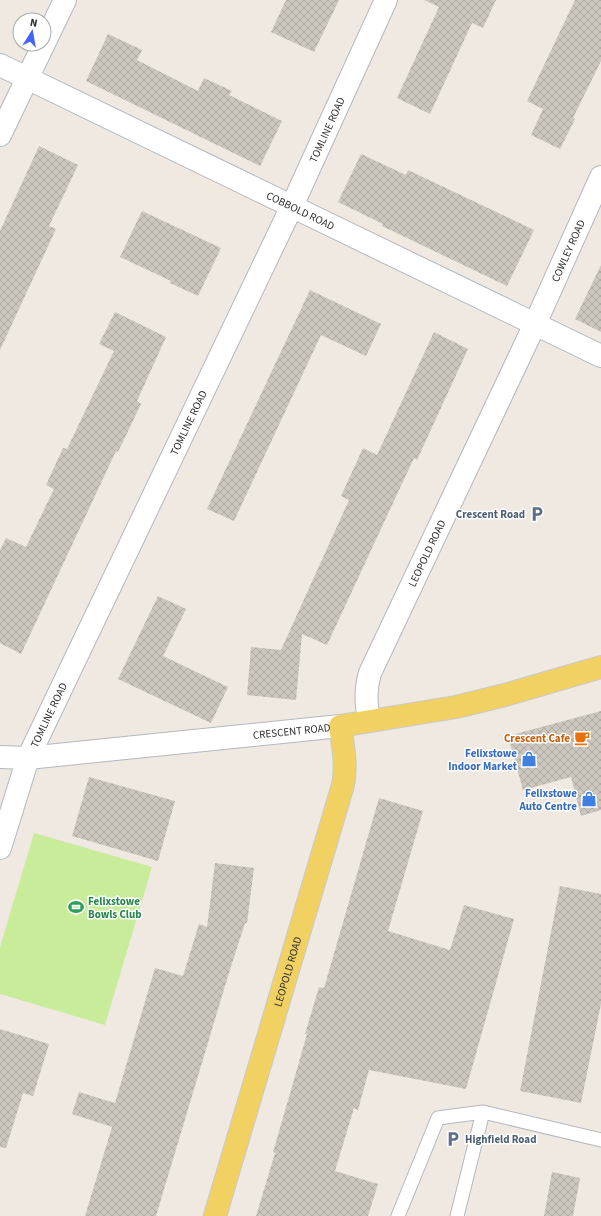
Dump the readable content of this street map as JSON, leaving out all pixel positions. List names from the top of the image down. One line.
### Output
{"streets":{"main road":["LEOPOLD ROAD","CRESCENT ROAD"],"street":["TOMLINE ROAD","COBBOLD ROAD","COWLEY ROAD"]},"crossings":[["TOMLINE ROAD","COBBOLD ROAD"],["TOMLINE ROAD","CRESCENT ROAD"],["COBBOLD ROAD","COWLEY ROAD"],["COBBOLD ROAD","LEOPOLD ROAD"],["COWLEY ROAD","LEOPOLD ROAD"],["LEOPOLD ROAD","CRESCENT ROAD"]],"places":{"parking":["Crescent Road","Highfield Road"],"cafe":["Crescent Cafe"],"shop":["Felixstowe Indoor Market","Felixstowe Auto Centre"],"sports":["Felixstowe Bowls Club"]},"north":"top"}
